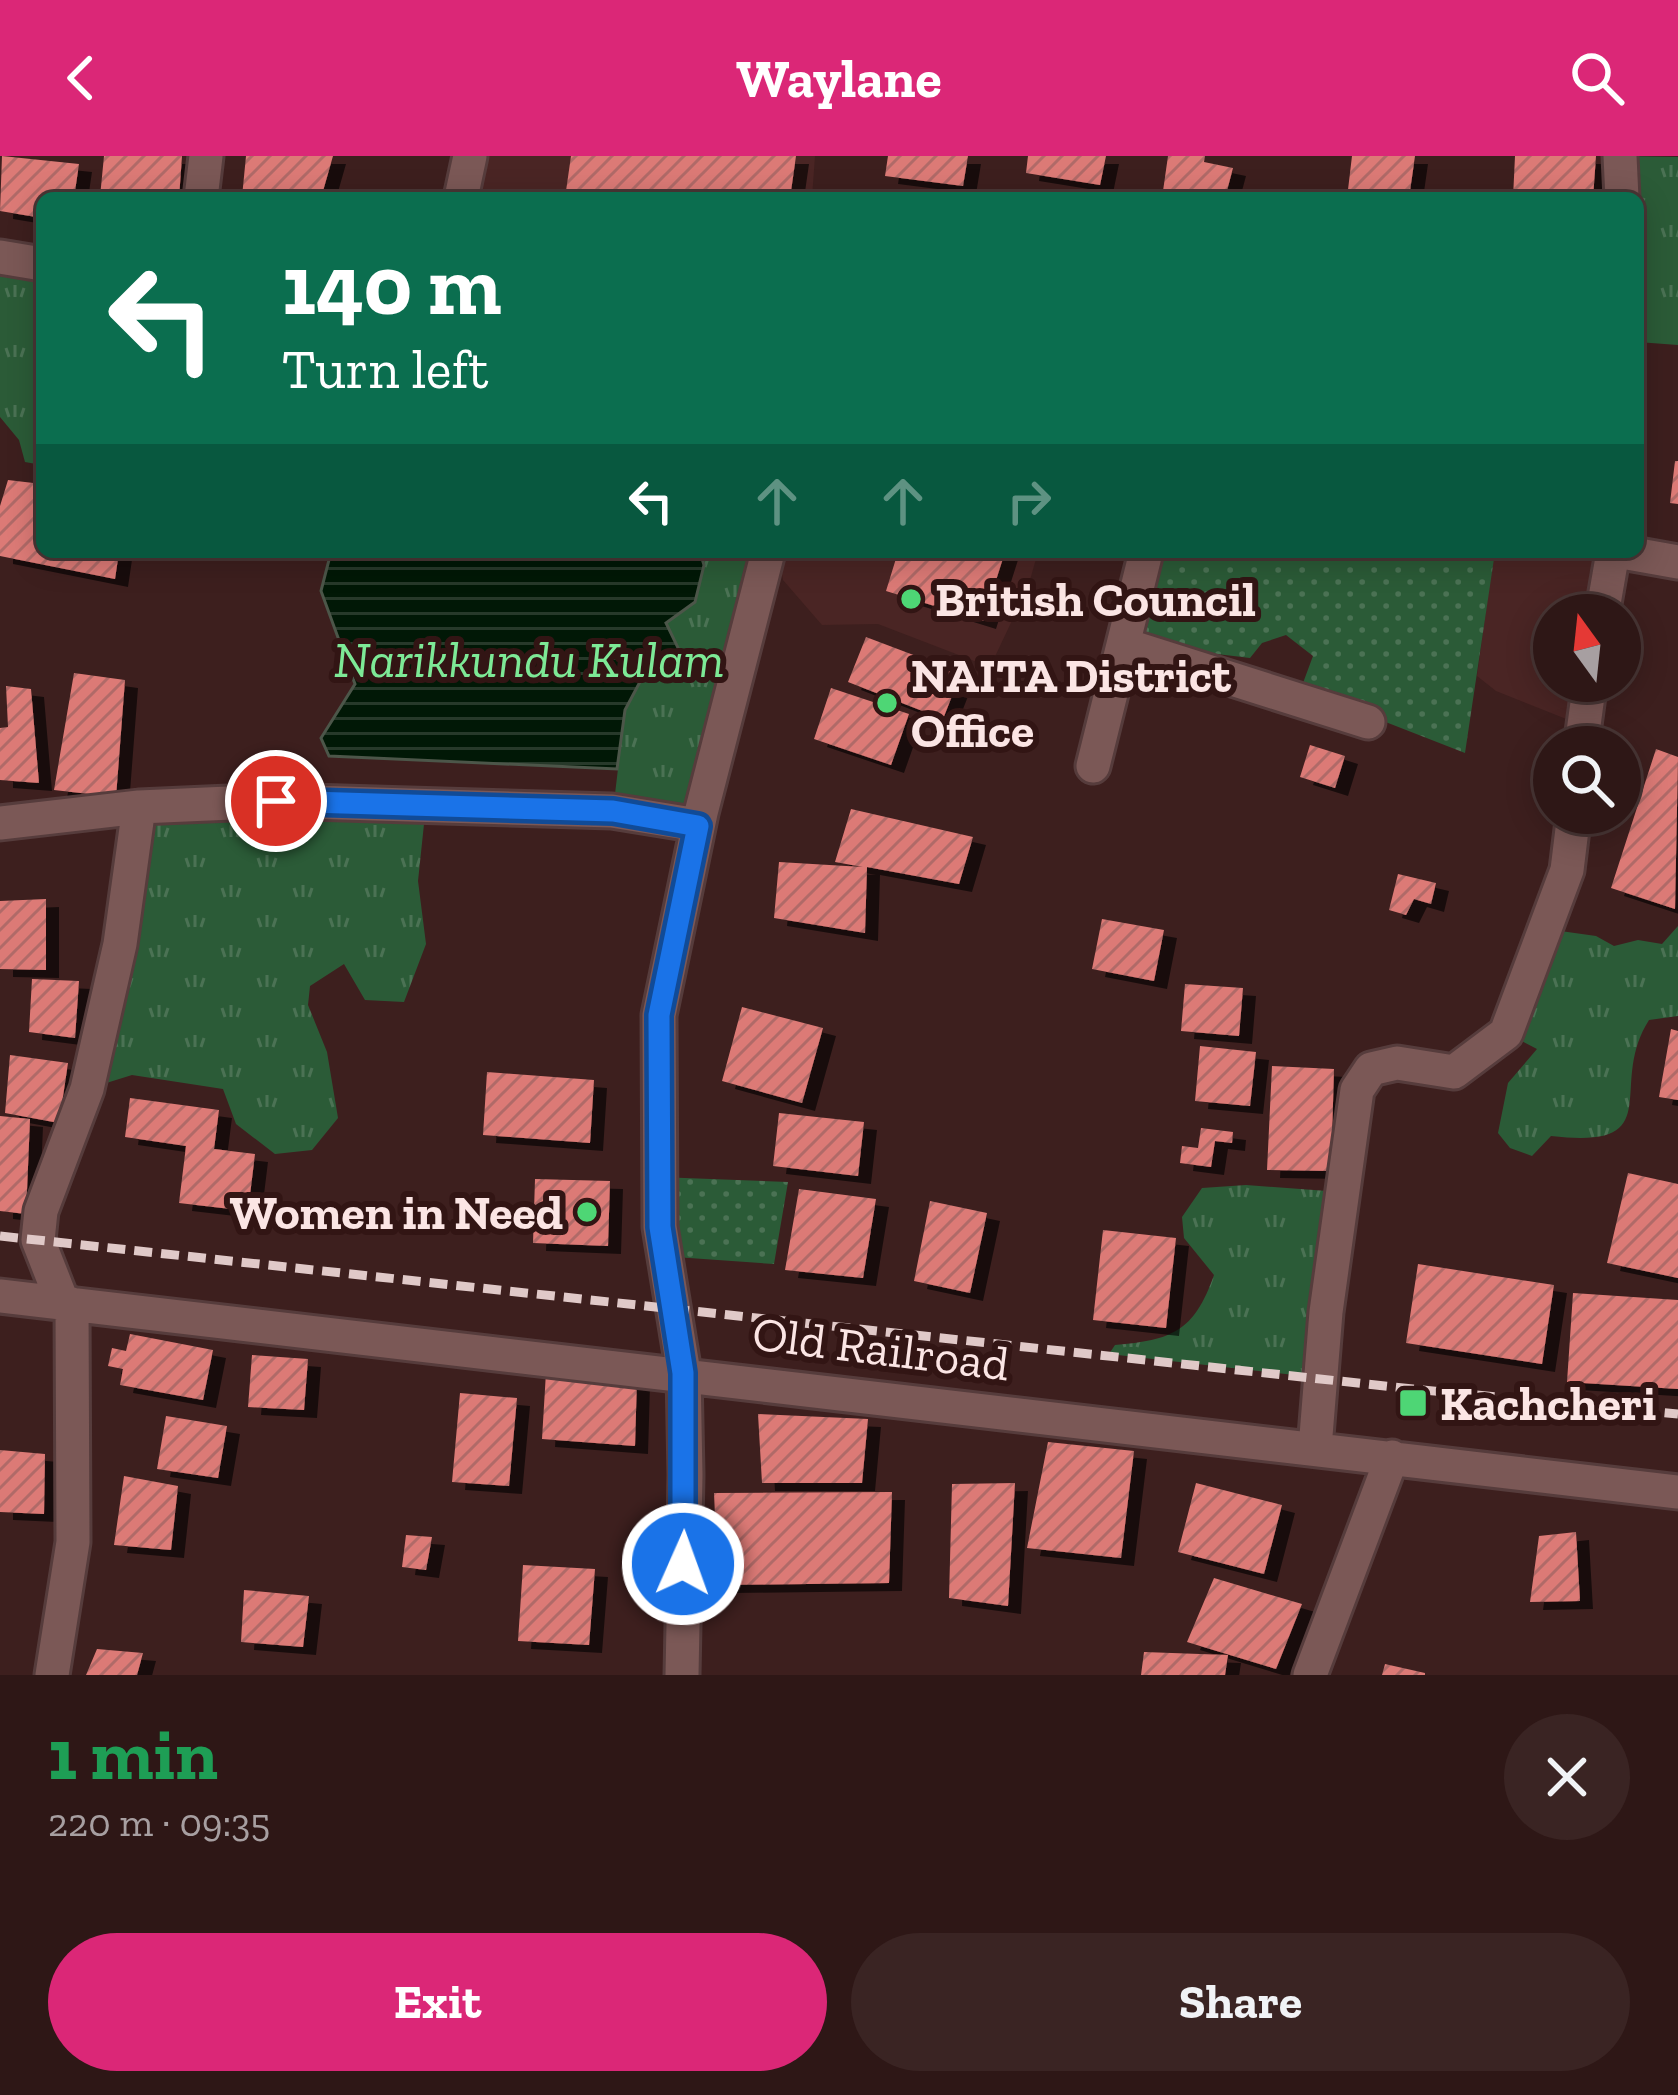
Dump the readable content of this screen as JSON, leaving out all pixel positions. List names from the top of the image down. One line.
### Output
{"streets":{"street":["Old Railroad"]},"water":["Narikkundu Kulam"],"places":{"other":["British Council","NAITA District Office","Women in Need"],"transit":["Kachcheri"]},"north":"top","page":{"header":"Waylane","turn":["140 m","Turn left"],"heading":["1 min","220 m · 09:35"],"buttons":["Exit","Share"]}}
